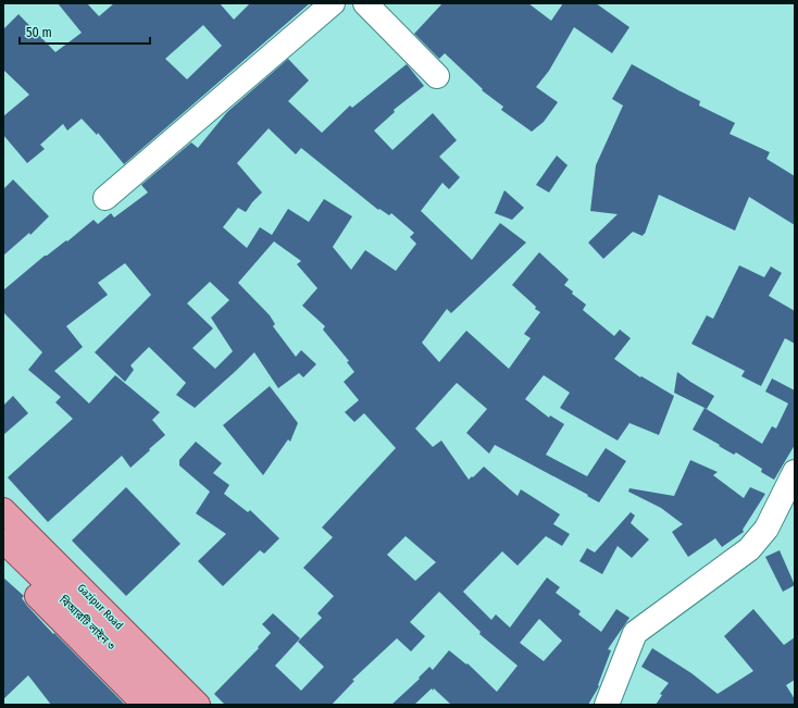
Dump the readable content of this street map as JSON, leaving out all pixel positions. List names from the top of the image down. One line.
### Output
{"streets":{"main road":["Gazipur Road","বিআরটি লাইন ৩"]},"scale_bar":"50 m"}
